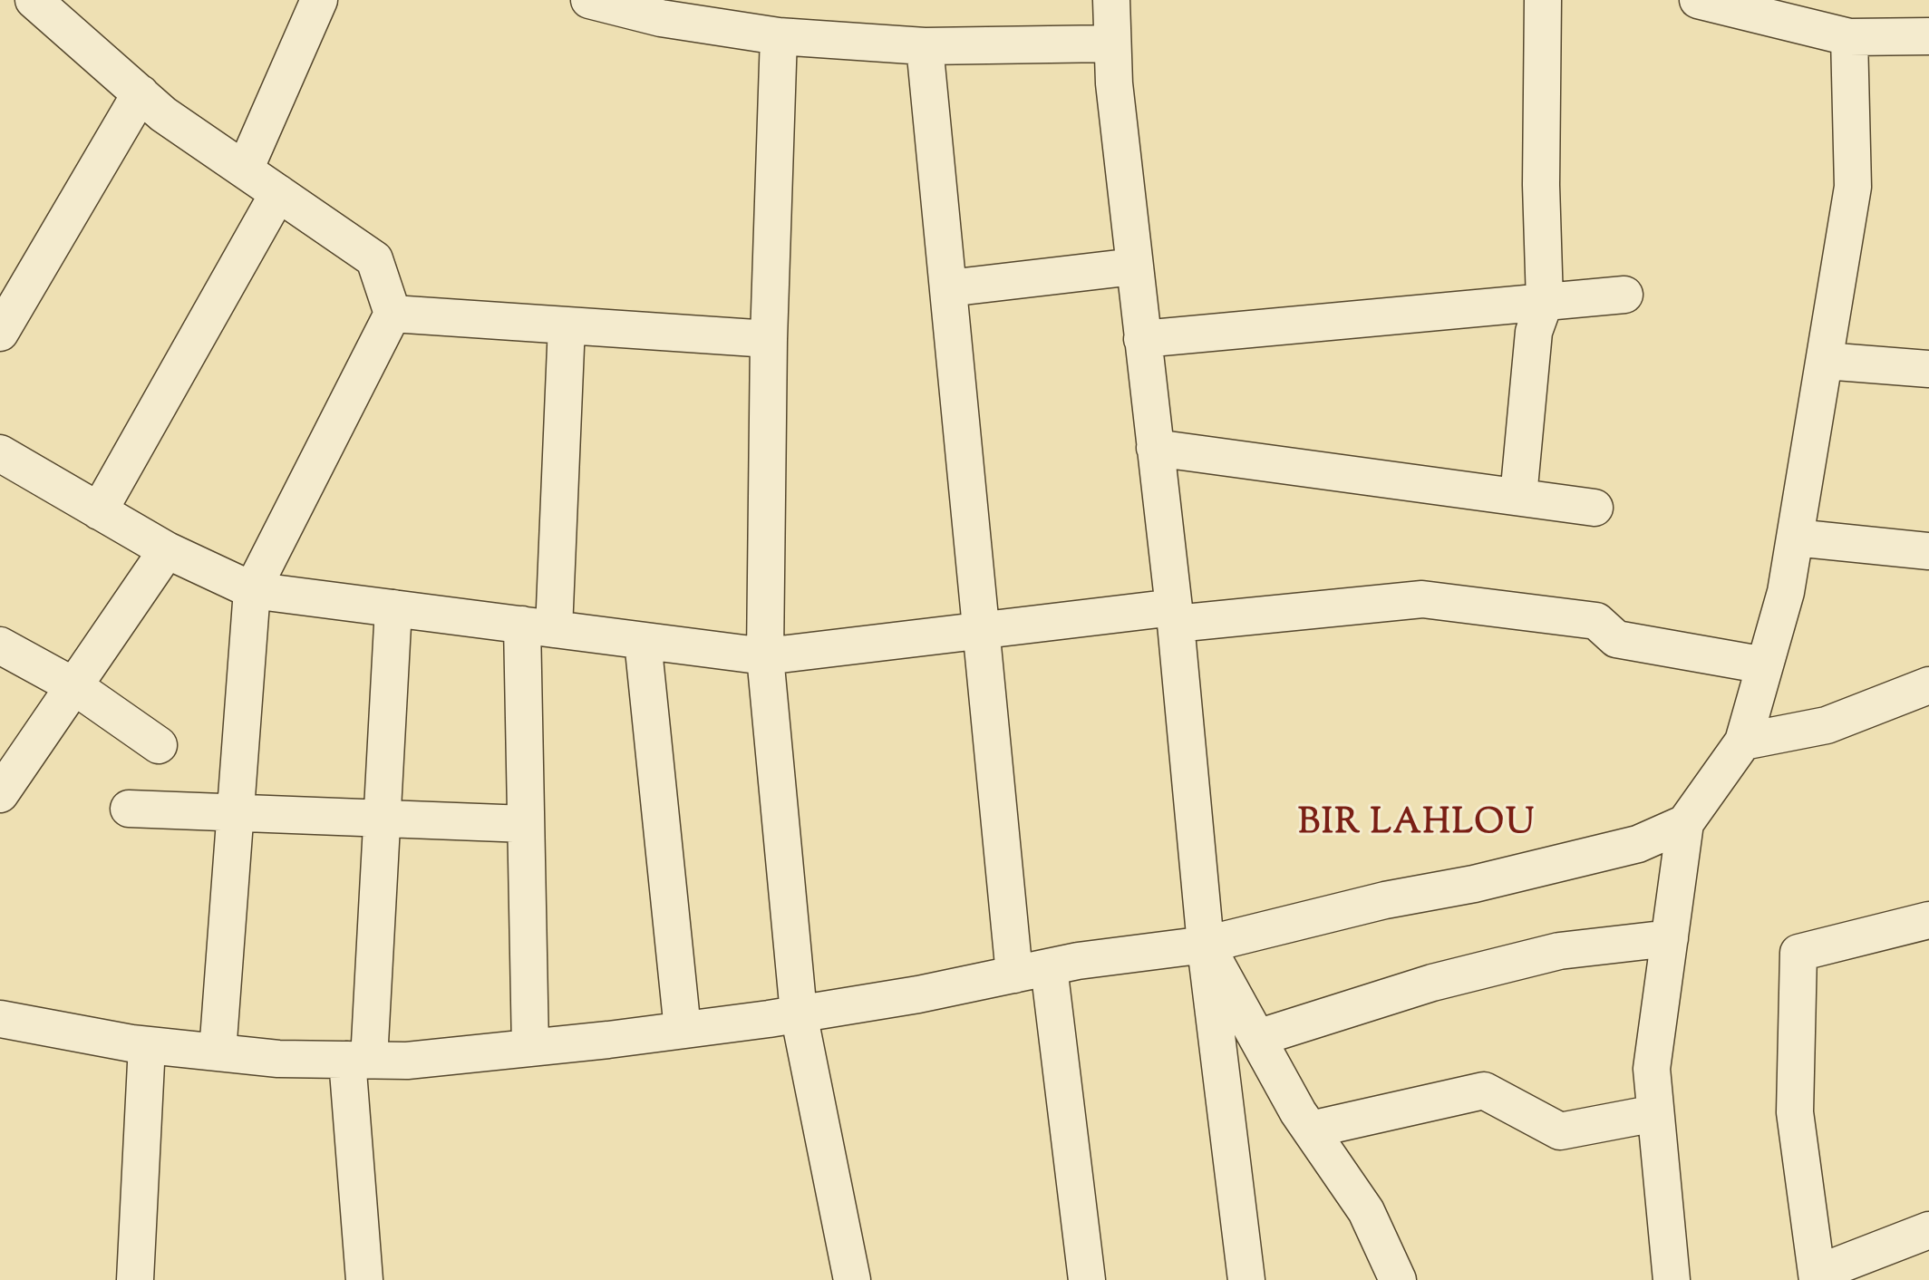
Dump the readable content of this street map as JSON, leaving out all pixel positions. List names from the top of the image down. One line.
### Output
{"districts":["BIR LAHLOU"]}
